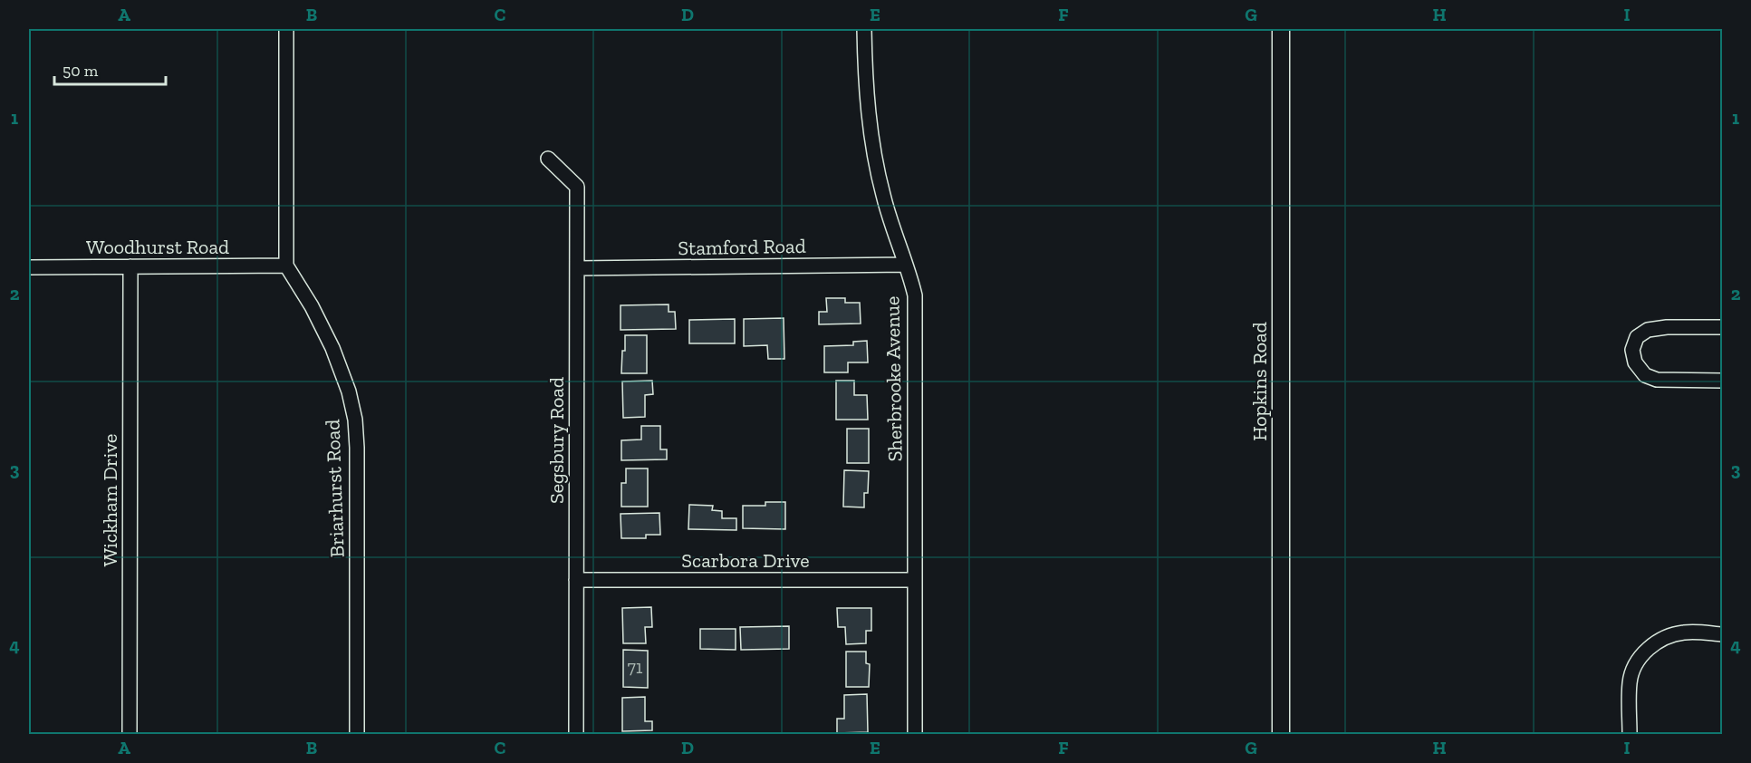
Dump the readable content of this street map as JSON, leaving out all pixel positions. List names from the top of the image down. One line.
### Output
{"streets":{"street":["Woodhurst Road","Stamford Road","Sherbrooke Avenue","Hopkins Road","Segsbury Road","Briarhurst Road","Wickham Drive","Scarbora Drive"]},"crossings":[["Woodhurst Road","Briarhurst Road"],["Woodhurst Road","Wickham Drive"],["Stamford Road","Sherbrooke Avenue"],["Stamford Road","Segsbury Road"],["Sherbrooke Avenue","Scarbora Drive"],["Segsbury Road","Scarbora Drive"]],"house_numbers":["71"],"scale_bar":"50 m","grid":{"columns":["A","B","C","D","E","F","G","H","I"],"rows":["1","2","3","4"]}}
